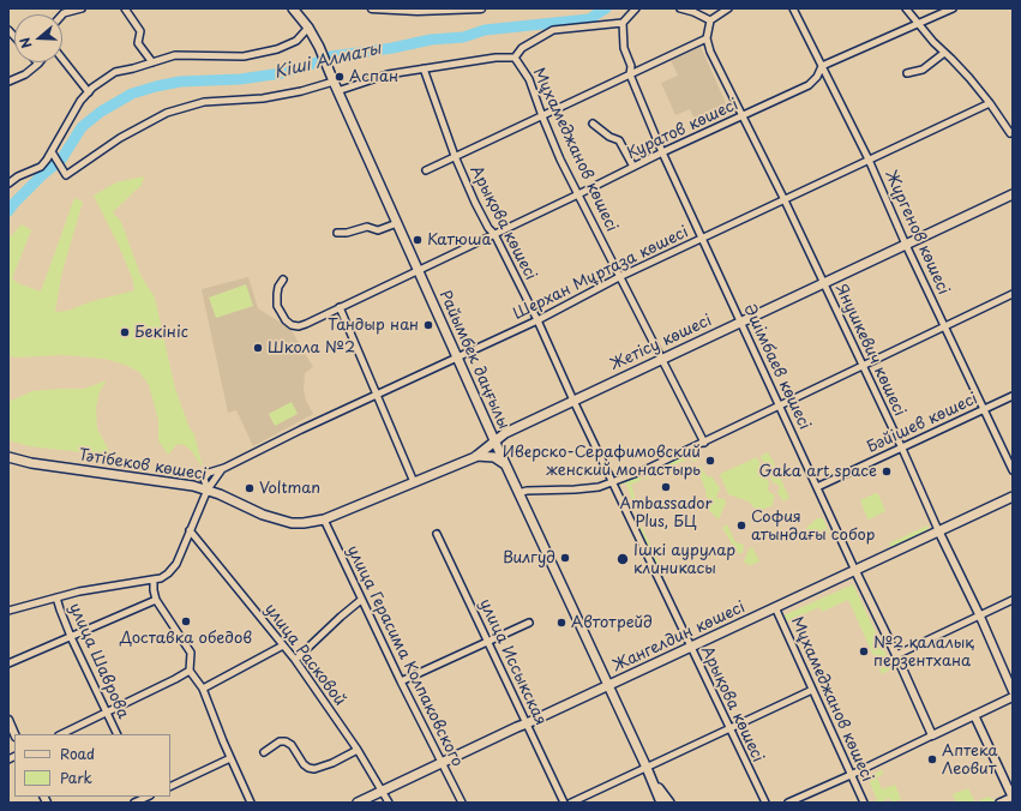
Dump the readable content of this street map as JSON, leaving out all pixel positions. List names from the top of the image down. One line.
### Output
{"streets":{"main road":["Жетісу көшесі","Райымбек даңғылы","Тәтібеков көшесі","Жангелдин көшесі"],"street":["Куратов көшесі","Мұхамеджанов көшесі","Арықова көшесі","Жүргенов көшесі","Шерхан Мұртаза көшесі","Янушкевич көшесі","Әшімбаев көшесі","Бәйішев көшесі","улица Расковой","улица Герасима Колпаковского","улица Шаврова","улица Иссыкская"]},"crossings":[["Куратов көшесі","Мұхамеджанов көшесі"],["Куратов көшесі","Арықова көшесі"],["Куратов көшесі","Жүргенов көшесі"],["Куратов көшесі","Янушкевич көшесі"],["Куратов көшесі","Райымбек даңғылы"],["Куратов көшесі","Әшімбаев көшесі"],["Мұхамеджанов көшесі","Арықова көшесі"],["Мұхамеджанов көшесі","Шерхан Мұртаза көшесі"],["Мұхамеджанов көшесі","Жетісу көшесі"],["Мұхамеджанов көшесі","Райымбек даңғылы"],["Мұхамеджанов көшесі","Жангелдин көшесі"],["Арықова көшесі","Шерхан Мұртаза көшесі"],["Арықова көшесі","Жетісу көшесі"],["Арықова көшесі","Жангелдин көшесі"],["Жүргенов көшесі","Шерхан Мұртаза көшесі"],["Жүргенов көшесі","Жетісу көшесі"],["Жүргенов көшесі","Бәйішев көшесі"],["Шерхан Мұртаза көшесі","Янушкевич көшесі"],["Шерхан Мұртаза көшесі","Райымбек даңғылы"],["Шерхан Мұртаза көшесі","Әшімбаев көшесі"],["Шерхан Мұртаза көшесі","Тәтібеков көшесі"],["Жетісу көшесі","Янушкевич көшесі"],["Жетісу көшесі","Райымбек даңғылы"],["Жетісу көшесі","Әшімбаев көшесі"],["Жетісу көшесі","Тәтібеков көшесі"],["Жетісу көшесі","улица Герасима Колпаковского"],["Янушкевич көшесі","Бәйішев көшесі"],["Янушкевич көшесі","Жангелдин көшесі"],["Райымбек даңғылы","Жангелдин көшесі"],["Әшімбаев көшесі","Бәйішев көшесі"],["Әшімбаев көшесі","Жангелдин көшесі"],["Тәтібеков көшесі","улица Герасима Колпаковского"],["Жангелдин көшесі","улица Расковой"],["Жангелдин көшесі","улица Герасима Колпаковского"],["Жангелдин көшесі","улица Иссыкская"]],"water":["Кіші Алматы"],"places":["Аспан","Катюша","Тандыр нан","Бекініс","Школа №2","Иверско-Серафимовский женский монастырь","Gaka art space","Ambassador Plus, БЦ","Voltman","София атындағы собор","Вилгуд","Ішкі аурулар клиникасы","Доставка обедов","Автотрейд","№2 қалалық перзентхана","Аптека Леовит"],"legend":["Road","Park"],"north":"left"}
